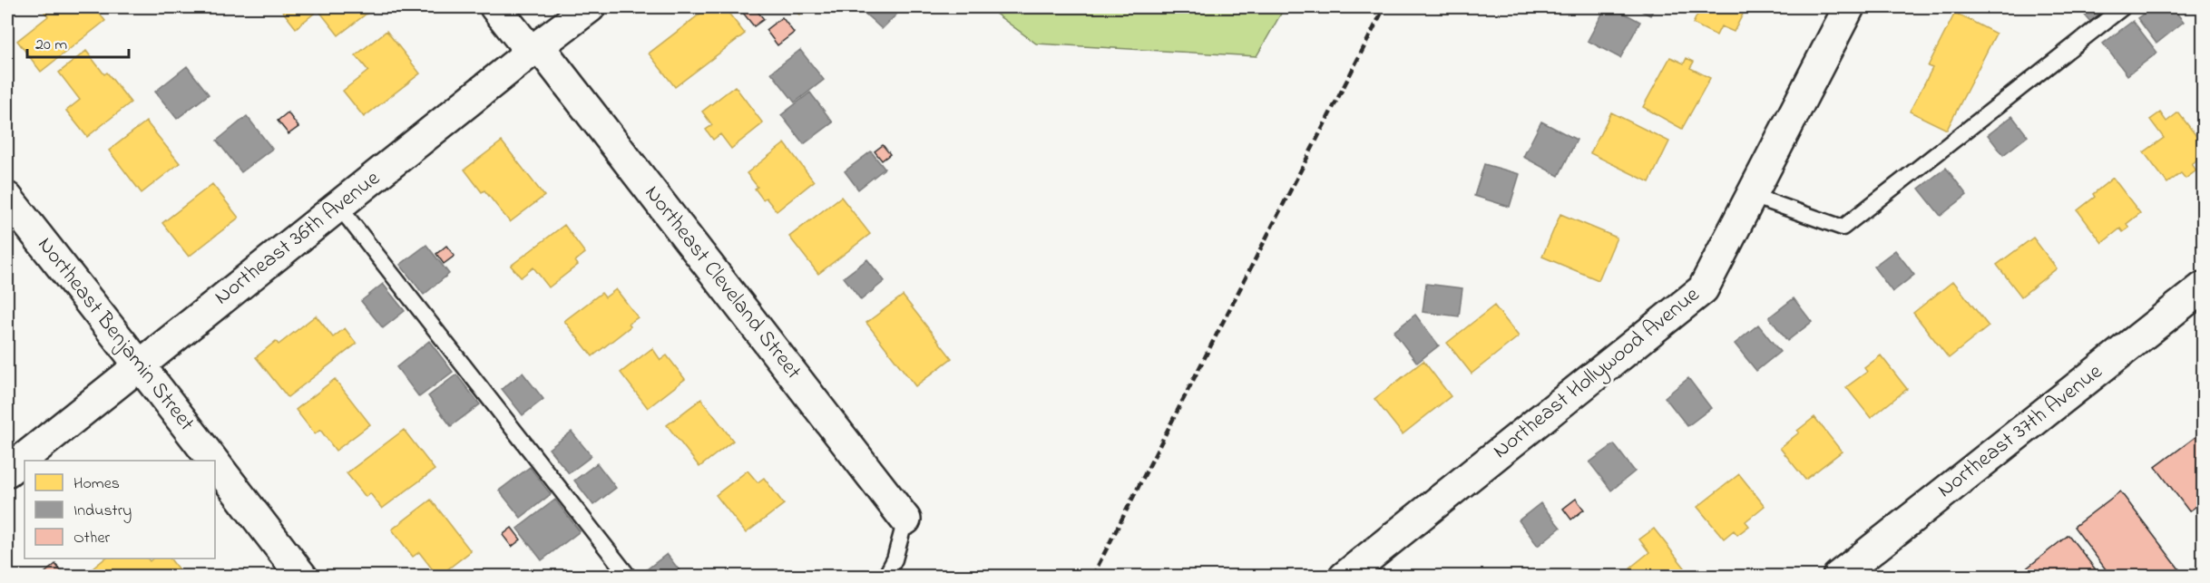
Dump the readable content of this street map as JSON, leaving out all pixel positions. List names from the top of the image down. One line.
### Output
{"streets":{"street":["Northeast 36th Avenue","Northeast Cleveland Street","Northeast Benjamin Street","Northeast Hollywood Avenue","Northeast 37th Avenue"]},"crossings":[["Northeast 36th Avenue","Northeast Cleveland Street"],["Northeast 36th Avenue","Northeast Benjamin Street"]],"legend":["Homes","Industry","Other"],"scale_bar":"20 m"}
